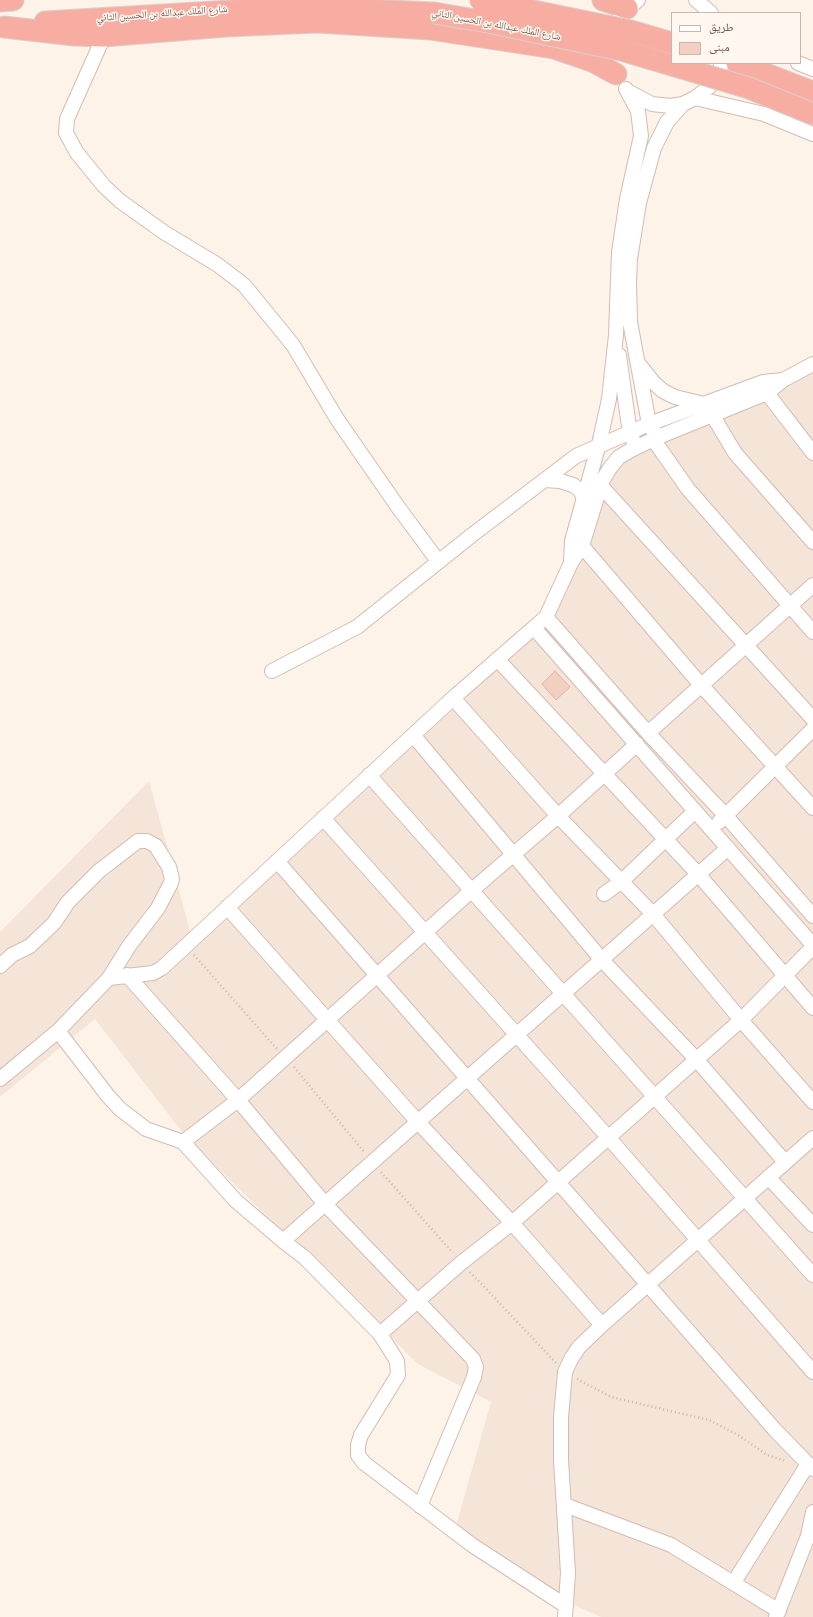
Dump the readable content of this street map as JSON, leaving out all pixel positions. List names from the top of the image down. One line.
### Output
{"streets":{"highway":["شارع الملك عبدالله بن الحسين الثاني"]},"legend":["طريق","مبنى"]}
